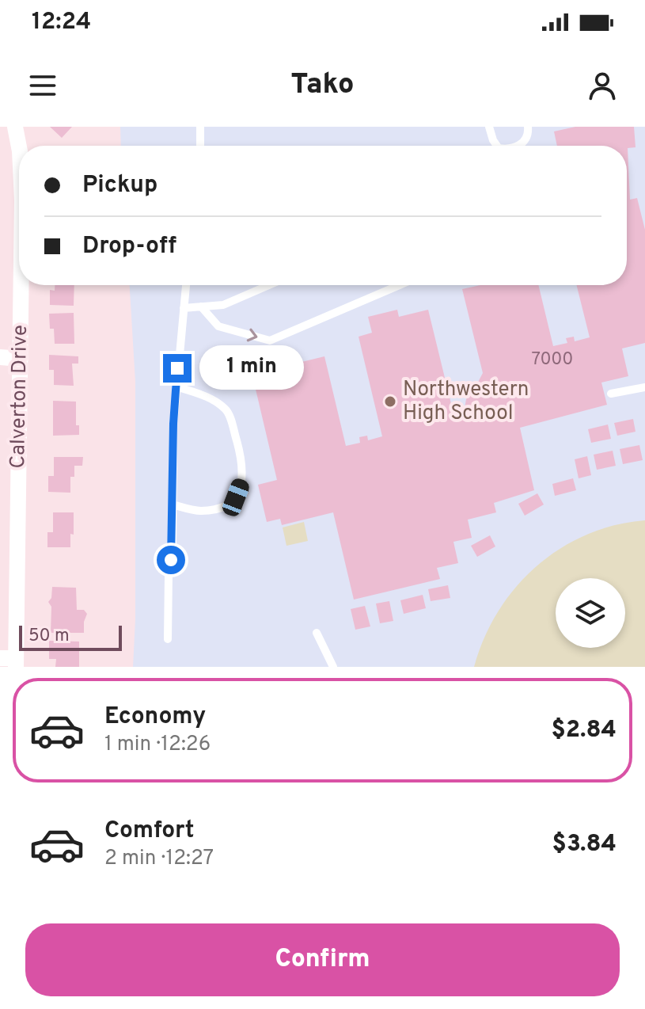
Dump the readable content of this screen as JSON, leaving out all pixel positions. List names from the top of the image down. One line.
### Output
{"streets":{"street":["Calverton Drive"]},"places":["Northwestern High School"],"house_numbers":["7000"],"scale_bar":"50 m","page":{"status":"12:24","header":"Tako","banner":["Pickup","Drop-off"],"bubble":"1 min","scale":"50 m","list":[{"name":"Economy","note":"1 min · 12:26","value":"$2.84"},{"name":"Comfort","note":"2 min · 12:27","value":"$3.84"}],"buttons":"Confirm"}}
